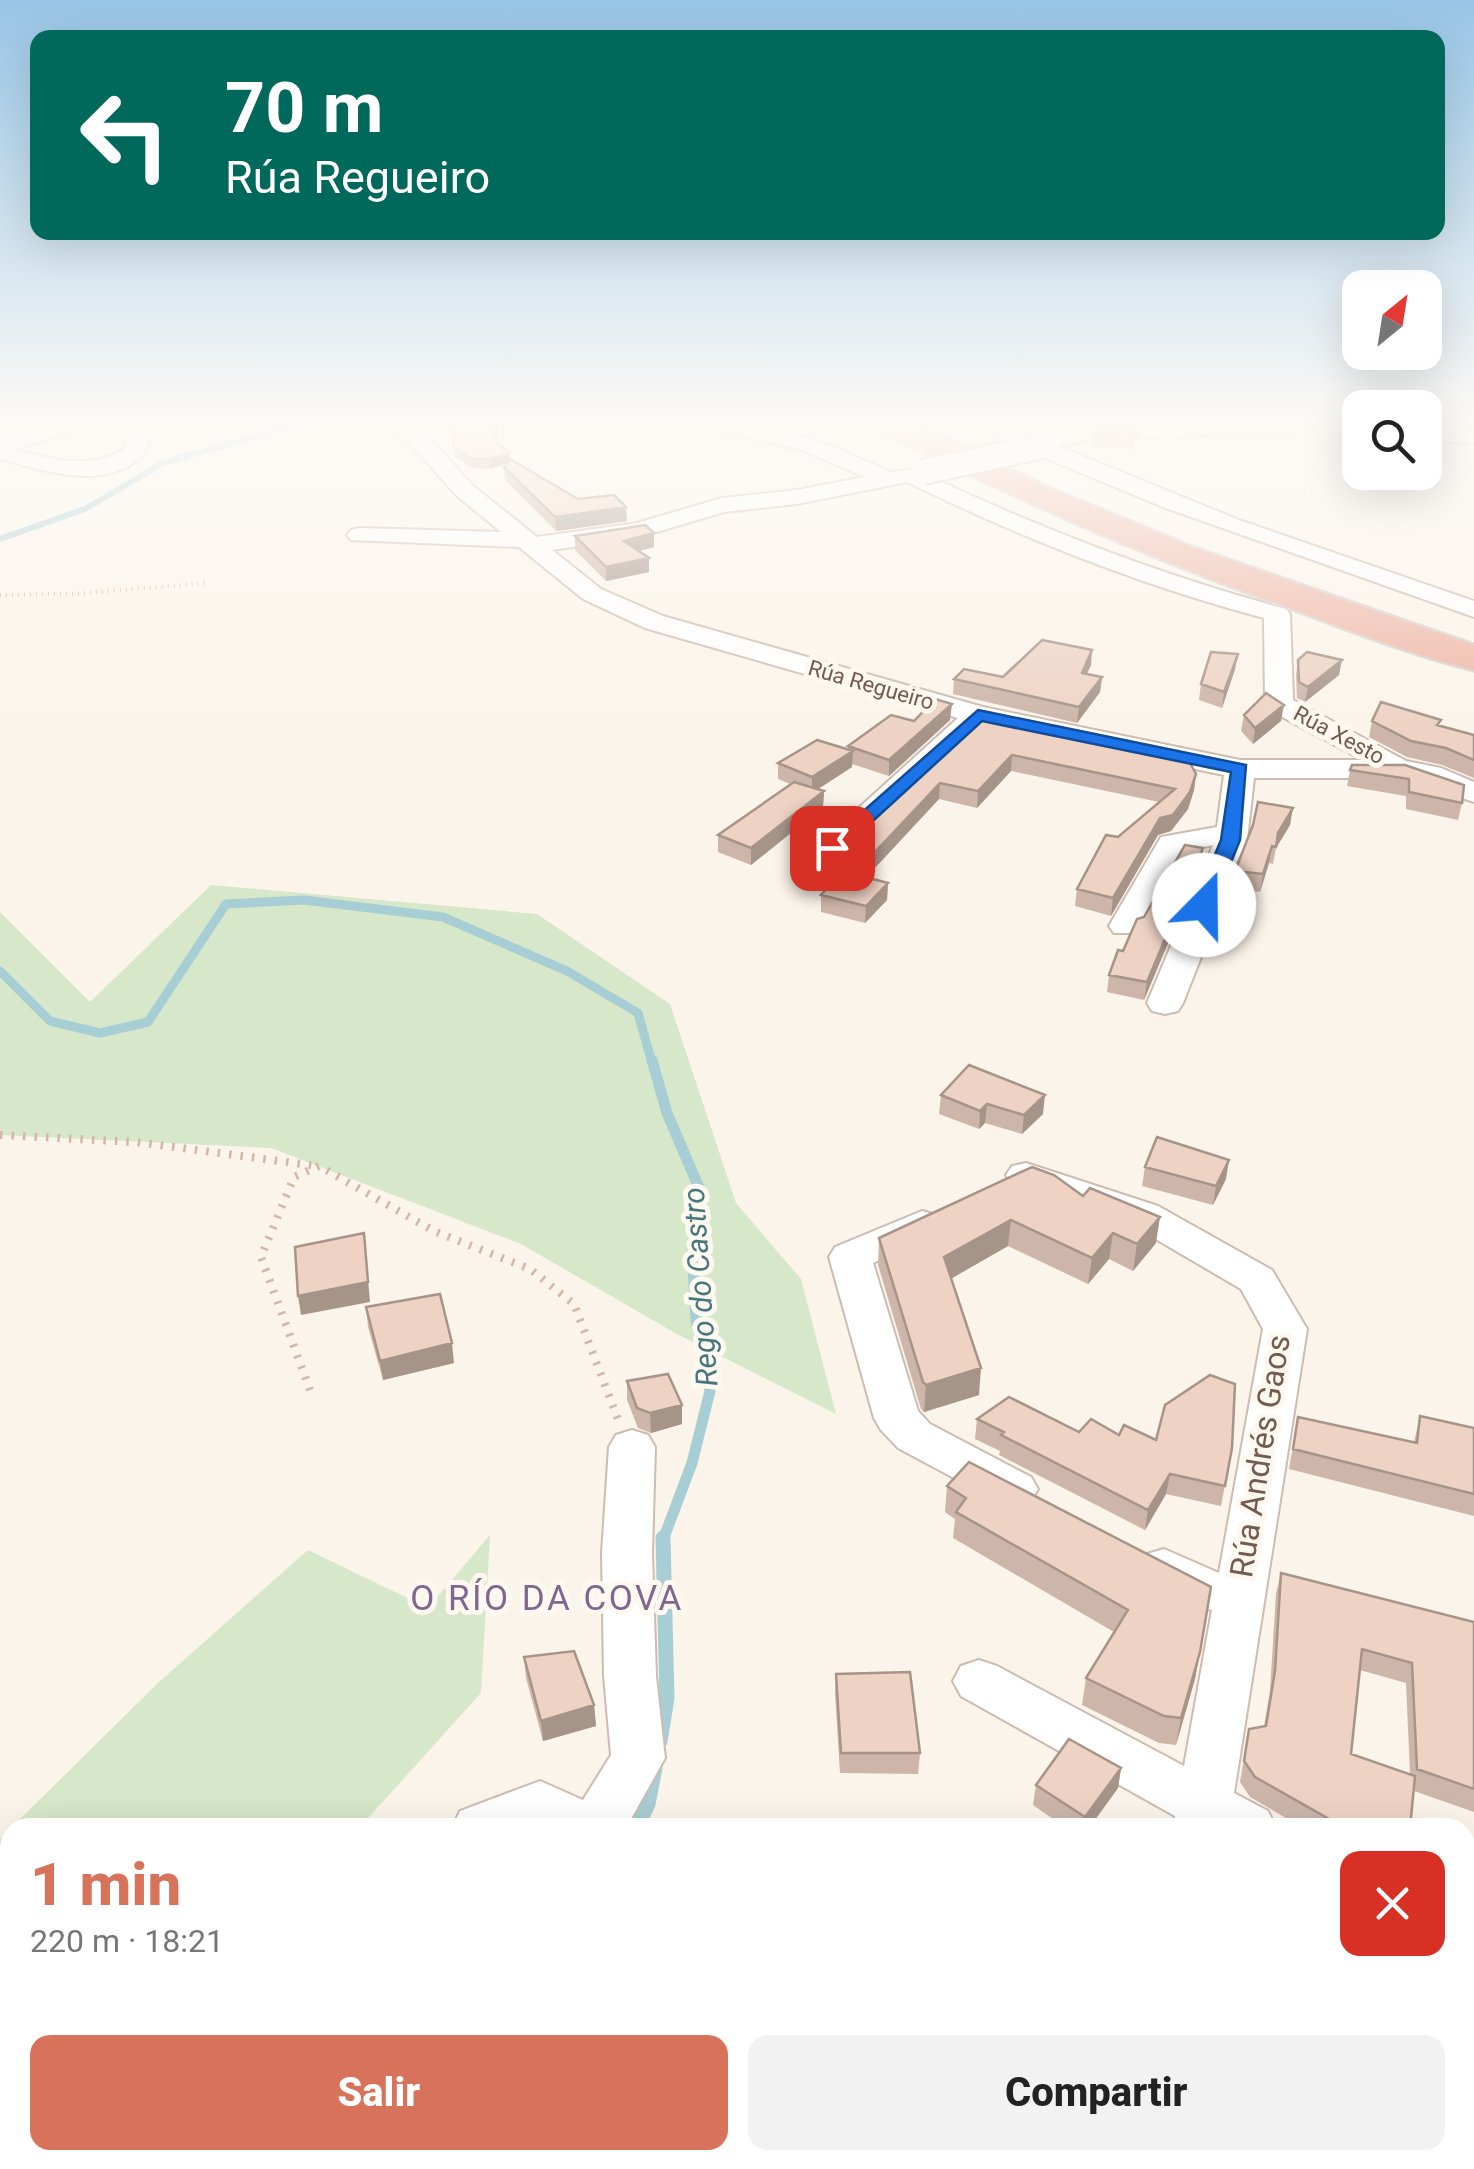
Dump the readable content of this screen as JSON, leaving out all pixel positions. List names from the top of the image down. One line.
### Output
{"streets":{"street":["Rúa Regueiro","Rúa Xesto","Rúa Andrés Gaos"]},"crossings":[["Rúa Regueiro","Rúa Xesto"]],"districts":["O RÍO DA COVA"],"water":["Rego do Castro"],"north":"top right","page":{"turn":["70 m","Rúa Regueiro"],"heading":["1 min","220 m · 18:21"],"buttons":["Salir","Compartir"]}}
